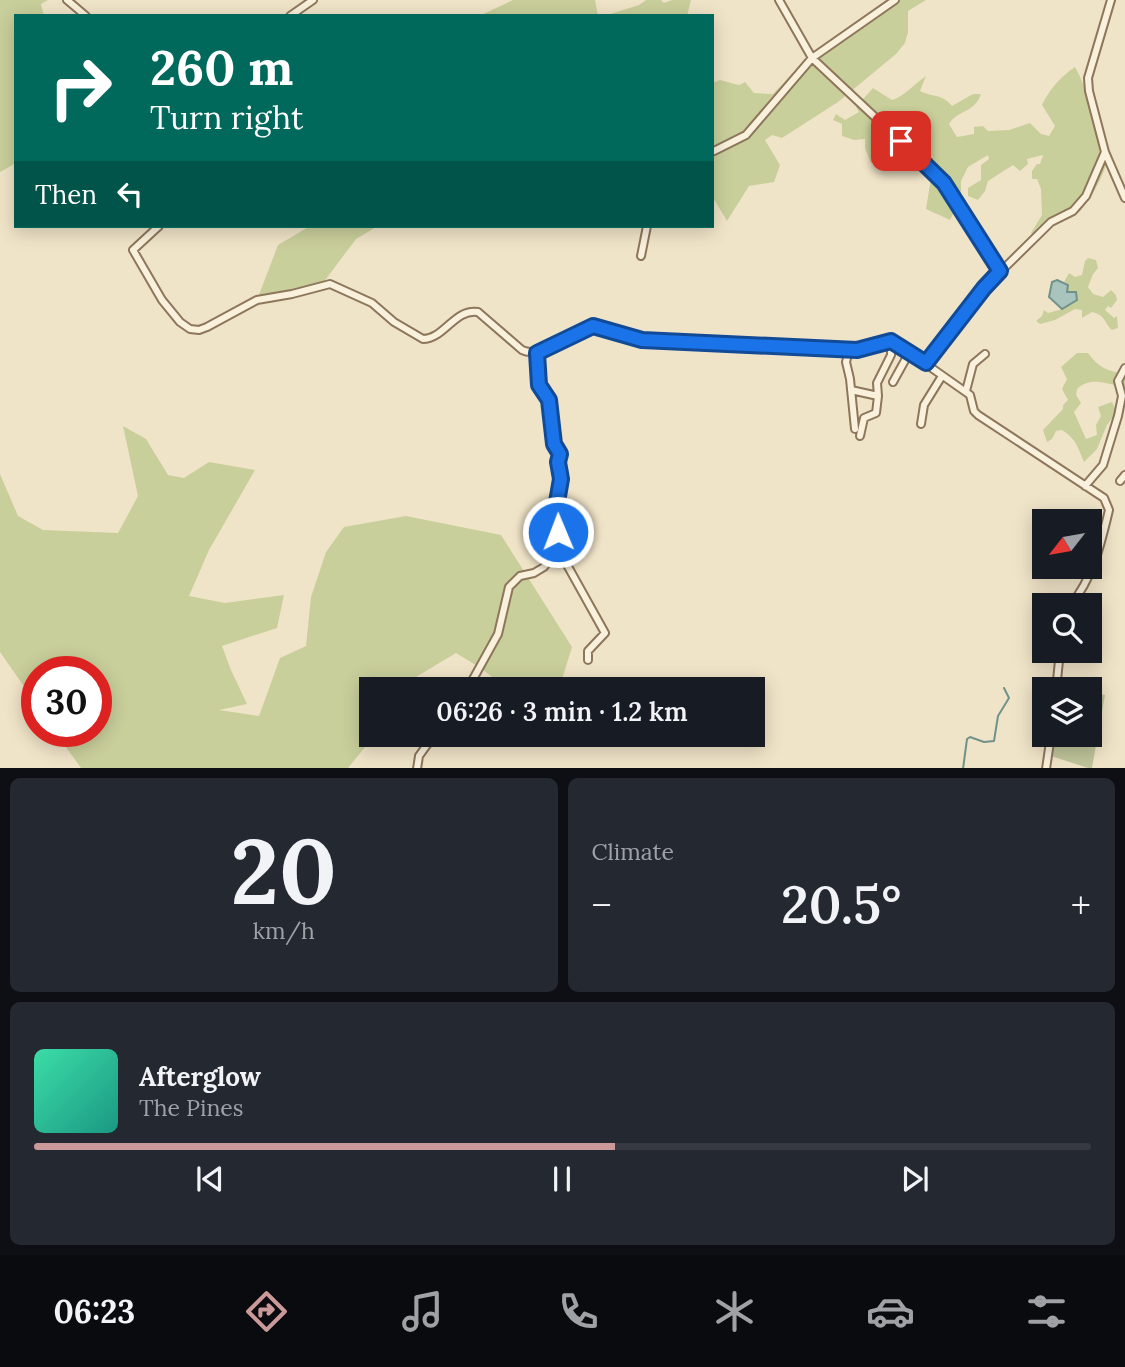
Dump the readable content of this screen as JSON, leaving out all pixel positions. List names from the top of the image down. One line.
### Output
{"north":"bottom left","page":{"turn":["260 m","Turn right"],"then":"Then","limit":"30","trip":"06:26 · 3 min · 1.2 km","tile":[["20","km/h"],"Climate"],"heat":["−","20.5°","+"],"song":["Afterglow","The Pines"],"tabs":"06:23"}}
